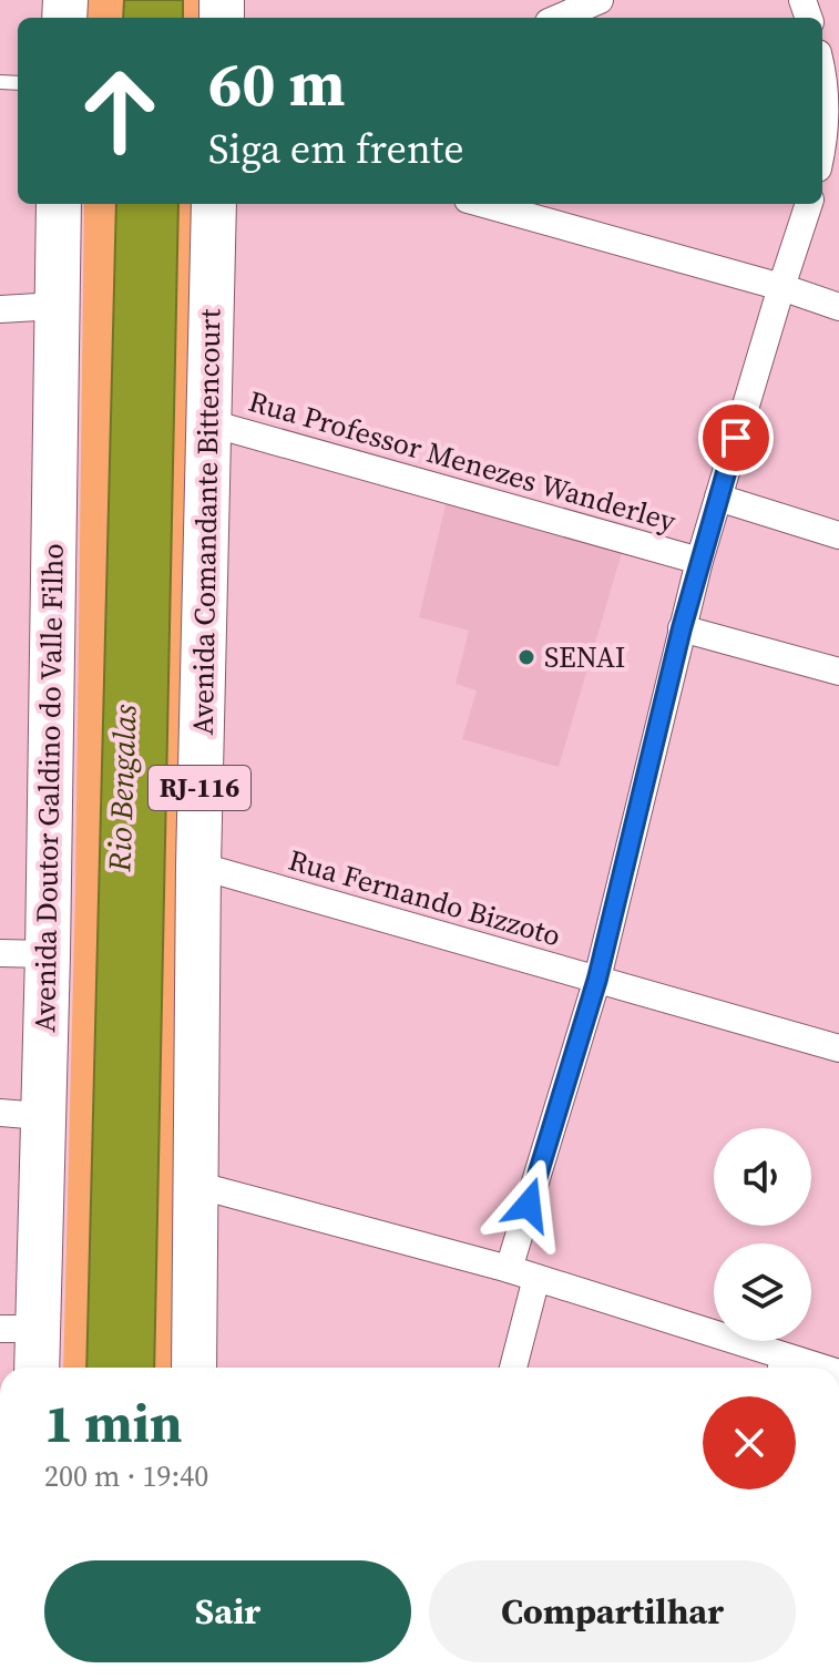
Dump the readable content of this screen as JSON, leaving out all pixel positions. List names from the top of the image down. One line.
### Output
{"streets":{"main road":["Avenida Comandante Bittencourt","Avenida Doutor Galdino do Valle Filho","RJ-116"],"street":["Rua Professor Menezes Wanderley","Rua Fernando Bizzoto"]},"crossings":[["Rua Professor Menezes Wanderley","Avenida Comandante Bittencourt"],["Avenida Comandante Bittencourt","Rua Fernando Bizzoto"]],"water":["Rio Bengalas"],"places":["SENAI"],"page":{"turn":["60 m","Siga em frente"],"heading":["1 min","200 m · 19:40"],"buttons":["Sair","Compartilhar"]}}
